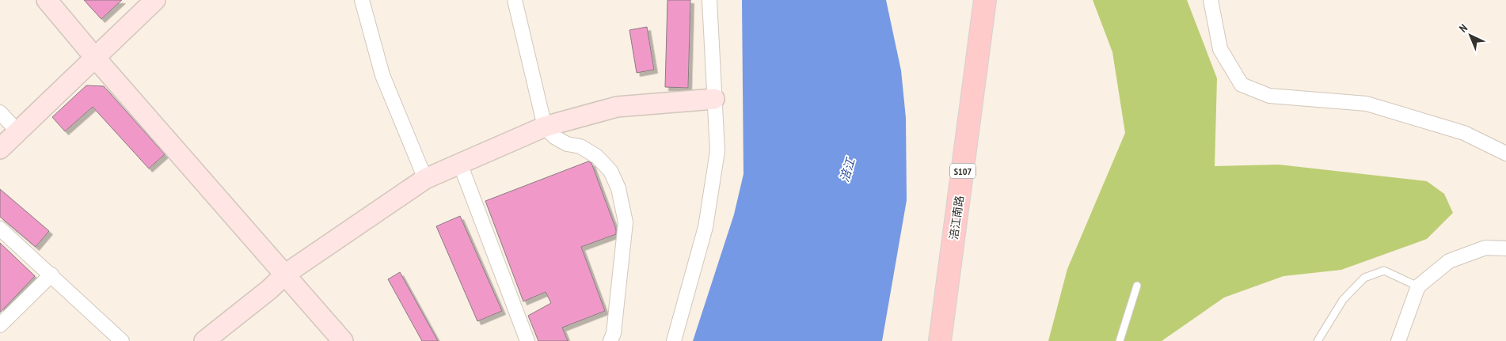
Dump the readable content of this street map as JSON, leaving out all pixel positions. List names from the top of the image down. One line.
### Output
{"streets":{"main road":["S107","涪江南路"]},"water":["涪江"],"north":"top left"}
